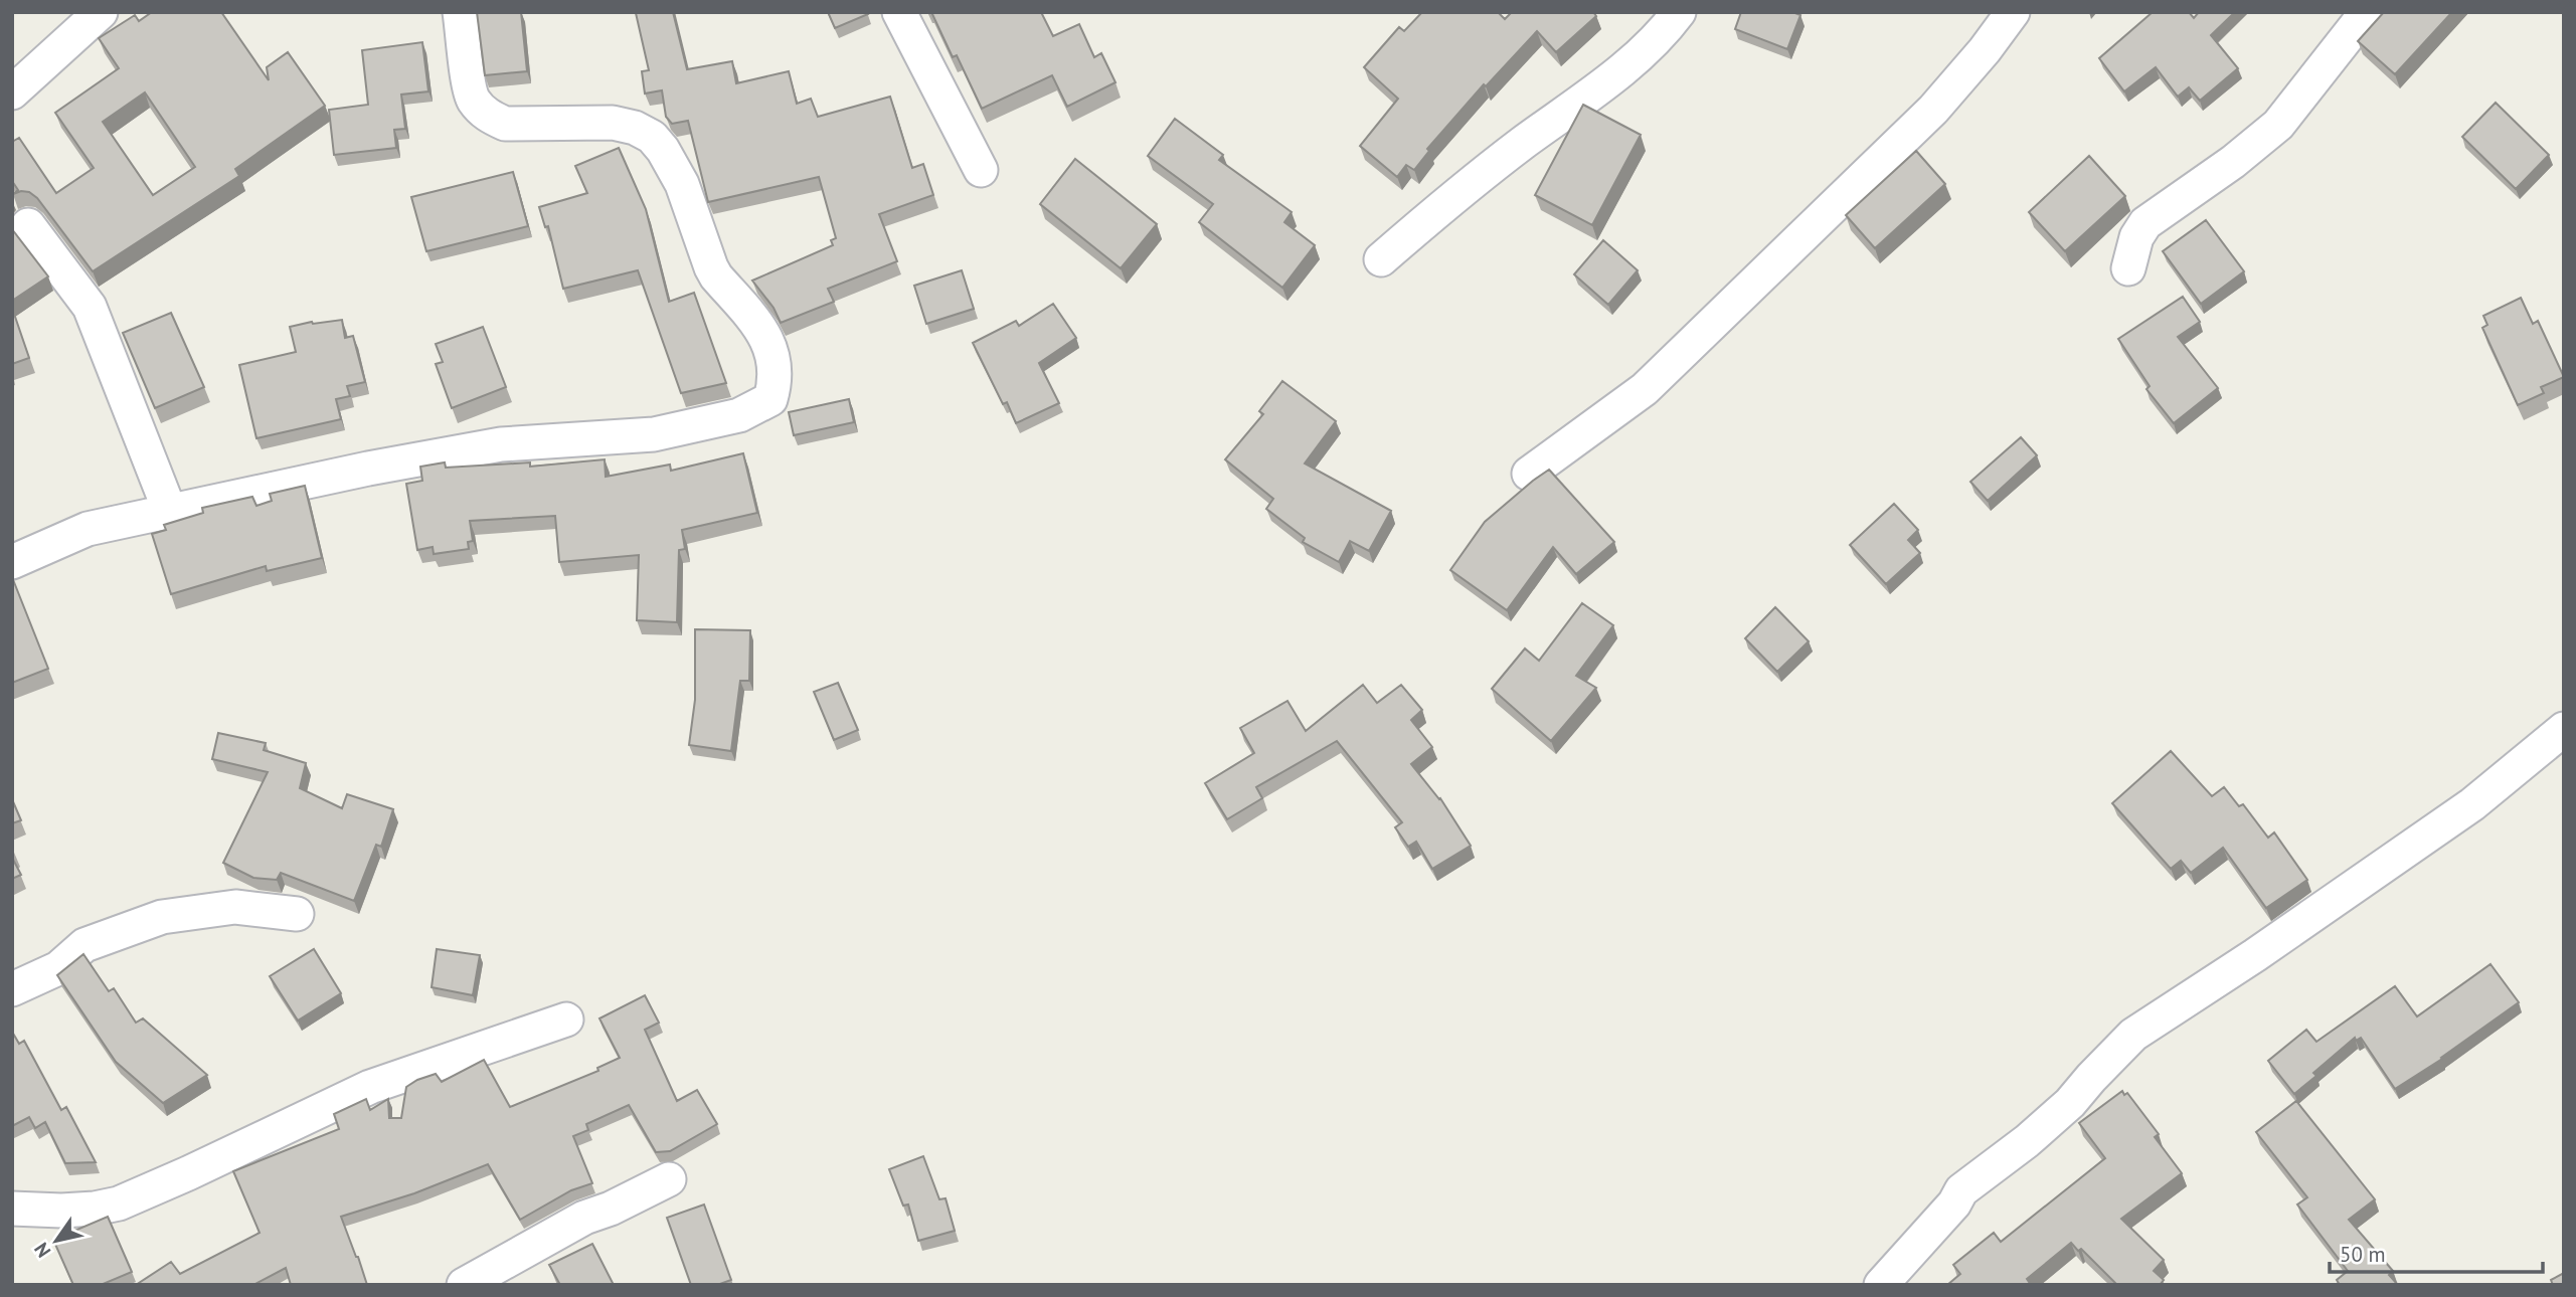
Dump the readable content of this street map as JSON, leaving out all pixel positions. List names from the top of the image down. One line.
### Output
{"scale_bar":"50 m","north":"bottom left"}
